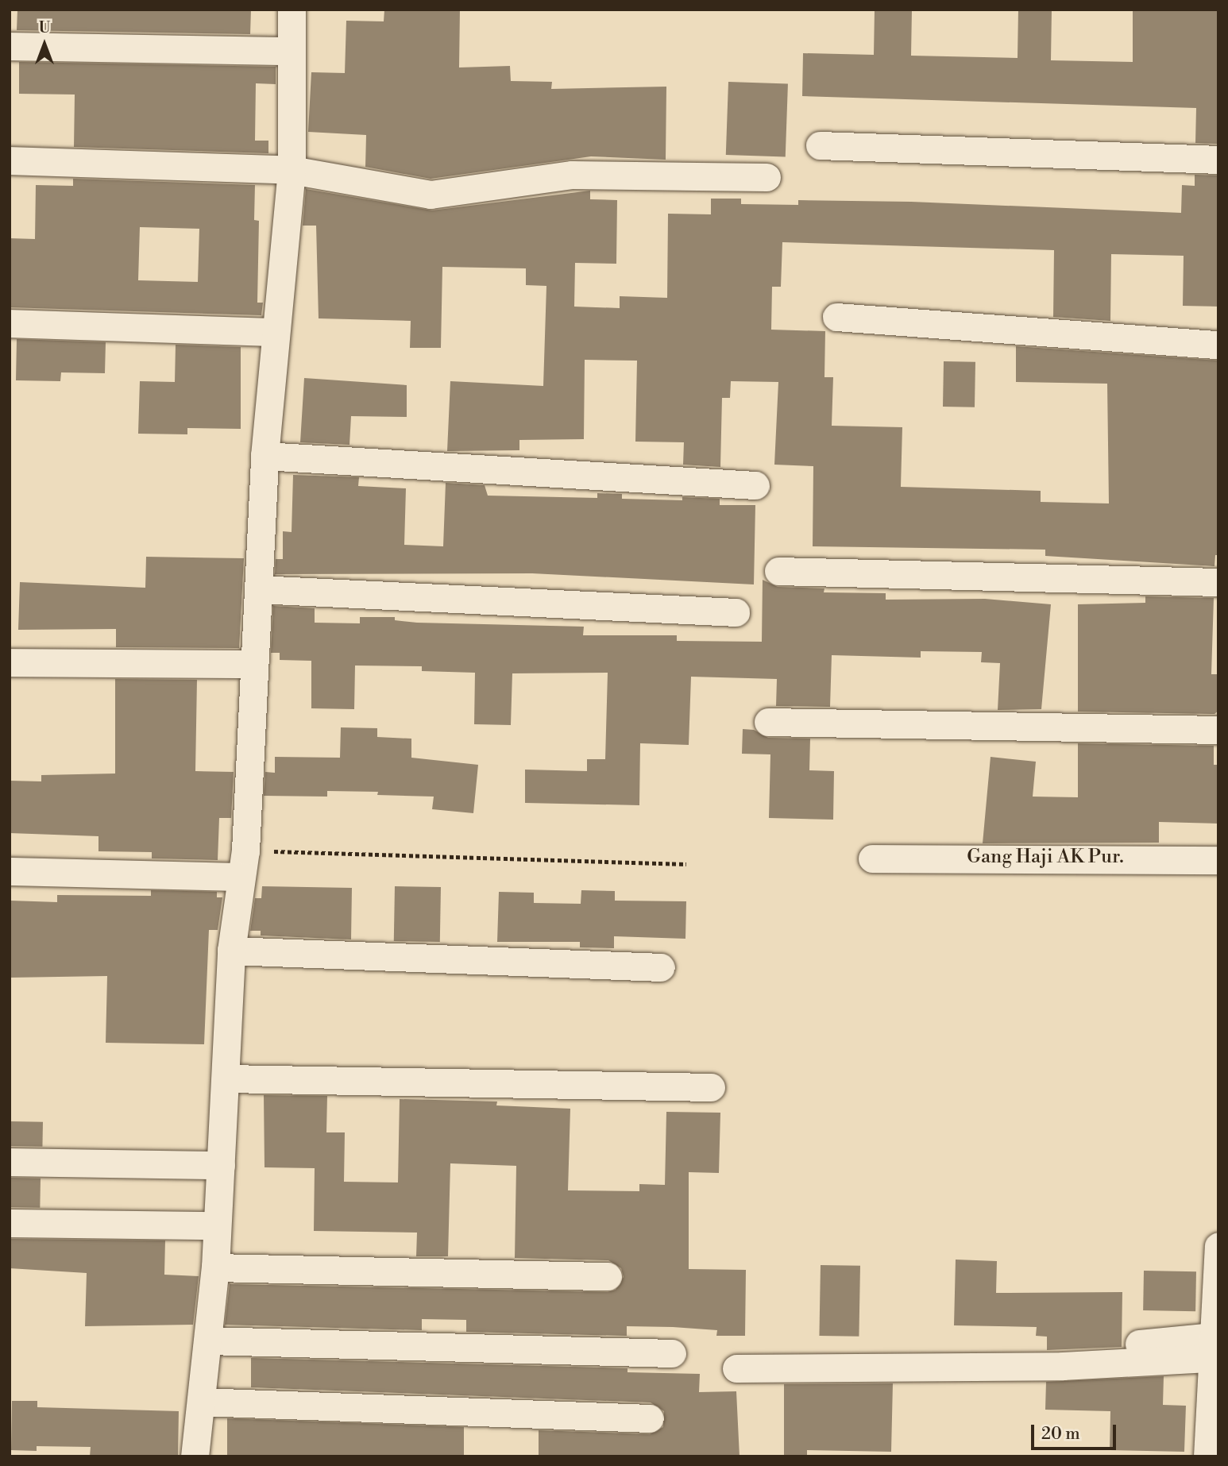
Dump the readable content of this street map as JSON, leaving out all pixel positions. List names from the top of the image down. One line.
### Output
{"streets":{"street":["Gang Haji AK Pur."]},"scale_bar":"20 m","north":"top"}
